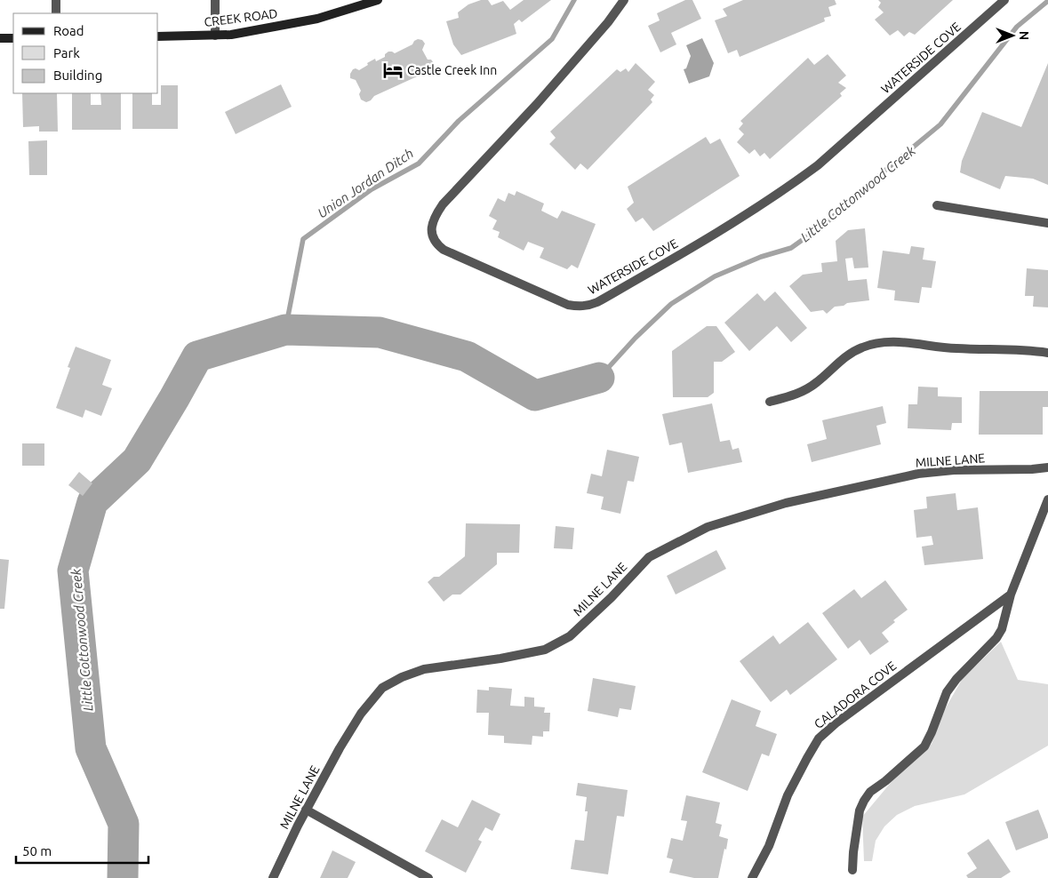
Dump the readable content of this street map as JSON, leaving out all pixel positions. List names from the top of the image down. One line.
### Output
{"streets":{"street":["CREEK ROAD","WATERSIDE COVE","MILNE LANE","CALADORA COVE"]},"water":["Union Jordan Ditch","Little Cottonwood Creek"],"places":{"hotel":["Castle Creek Inn"]},"legend":["Road","Park","Building"],"scale_bar":"50 m","north":"right"}
